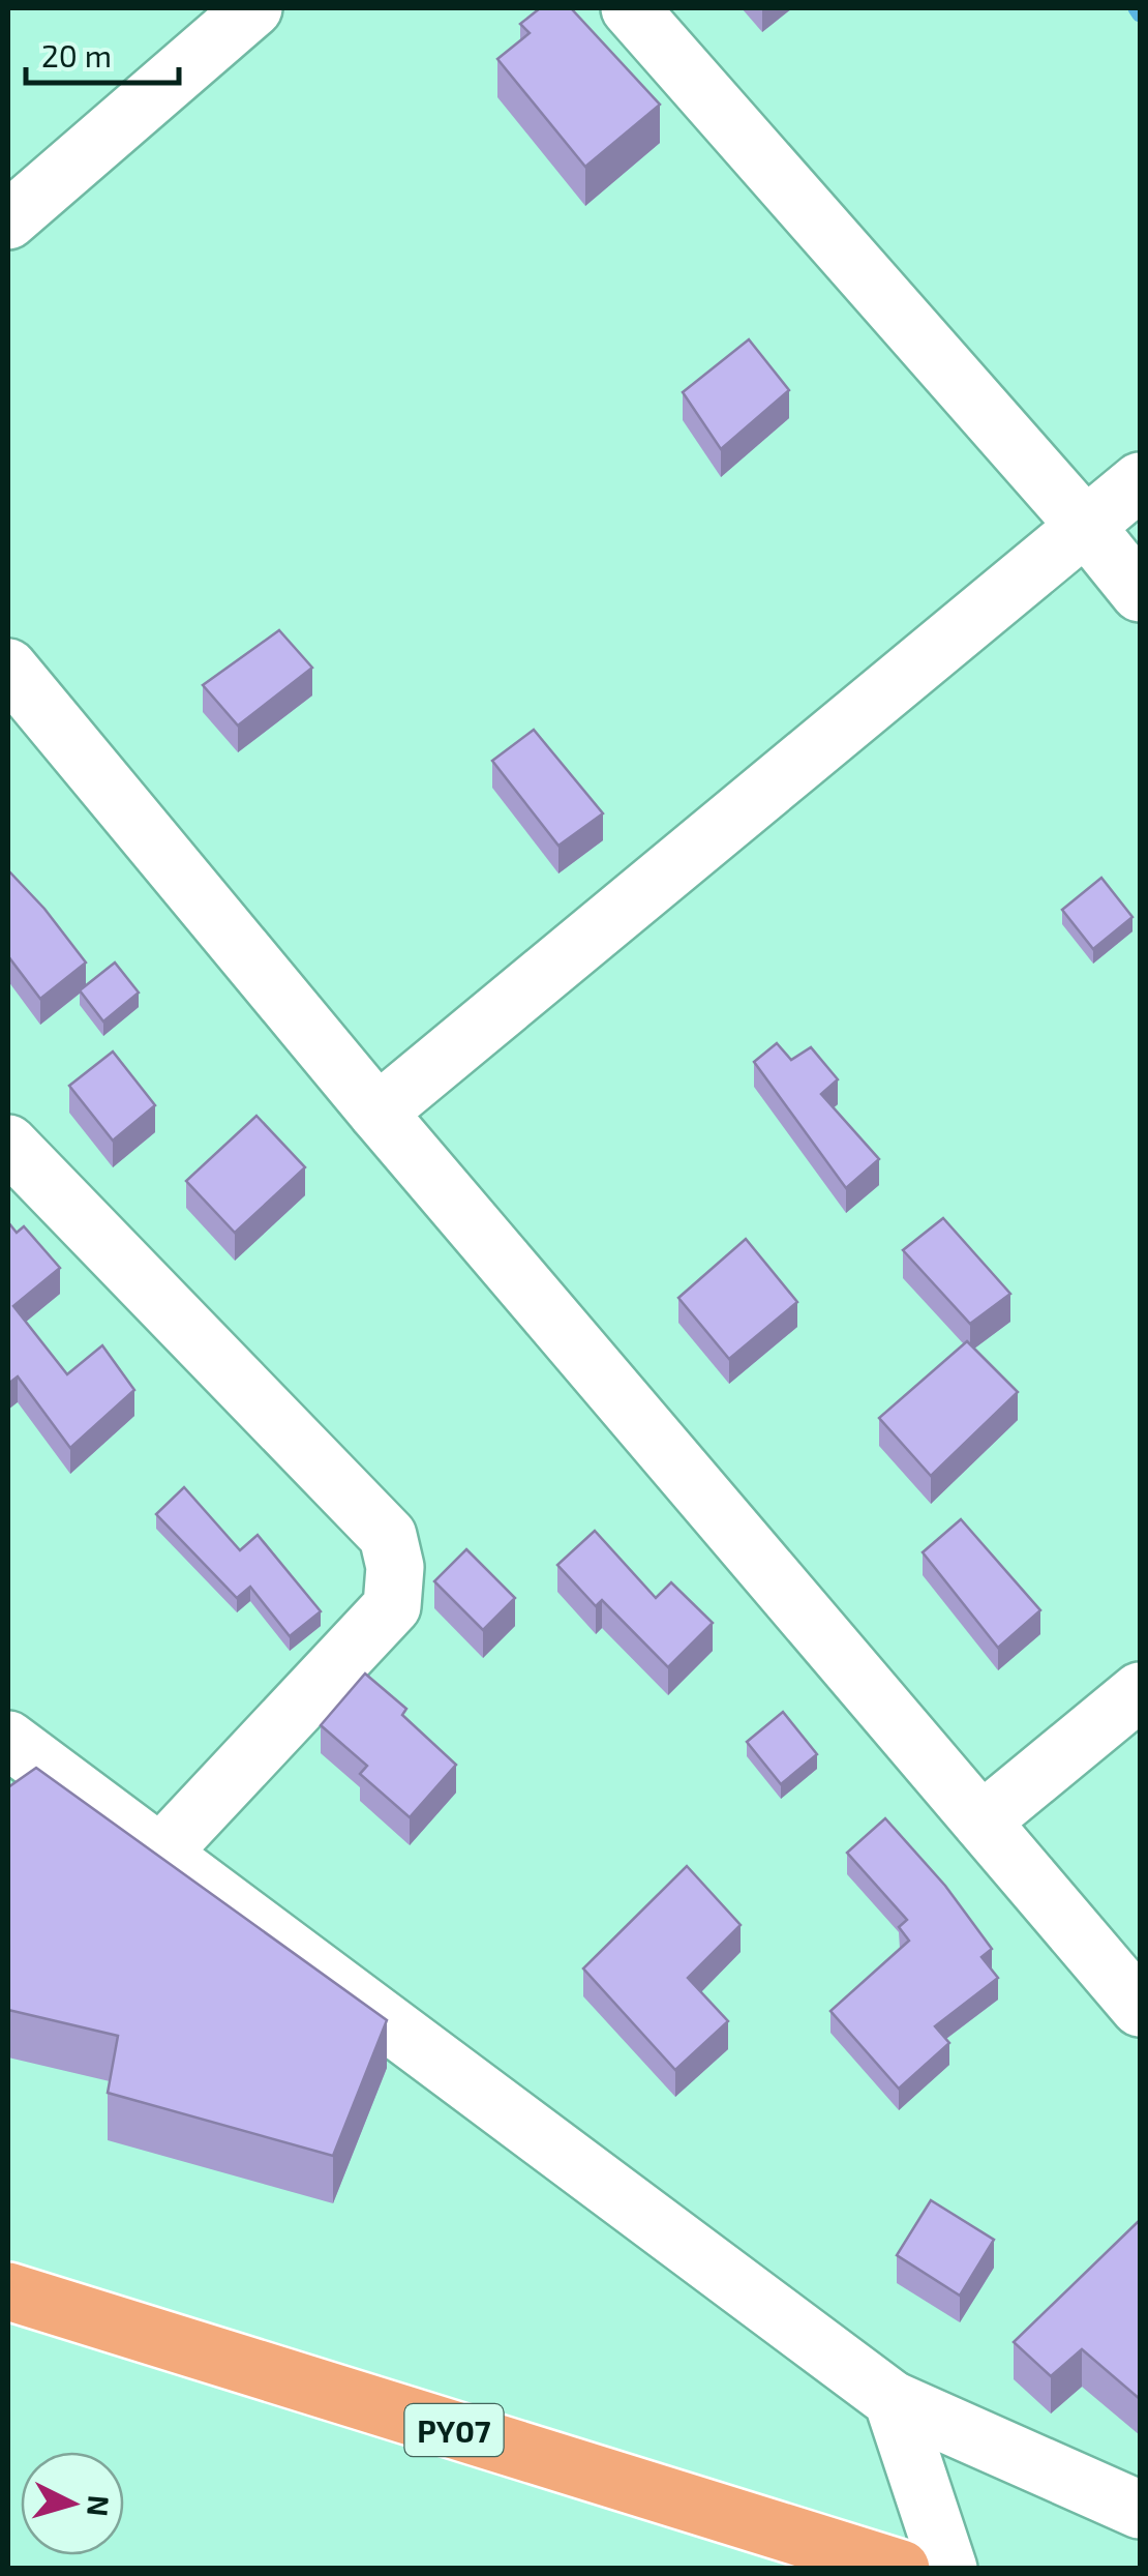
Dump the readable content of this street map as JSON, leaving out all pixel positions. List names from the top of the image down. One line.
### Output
{"streets":{"highway":["PY07"]},"scale_bar":"20 m","north":"right"}
